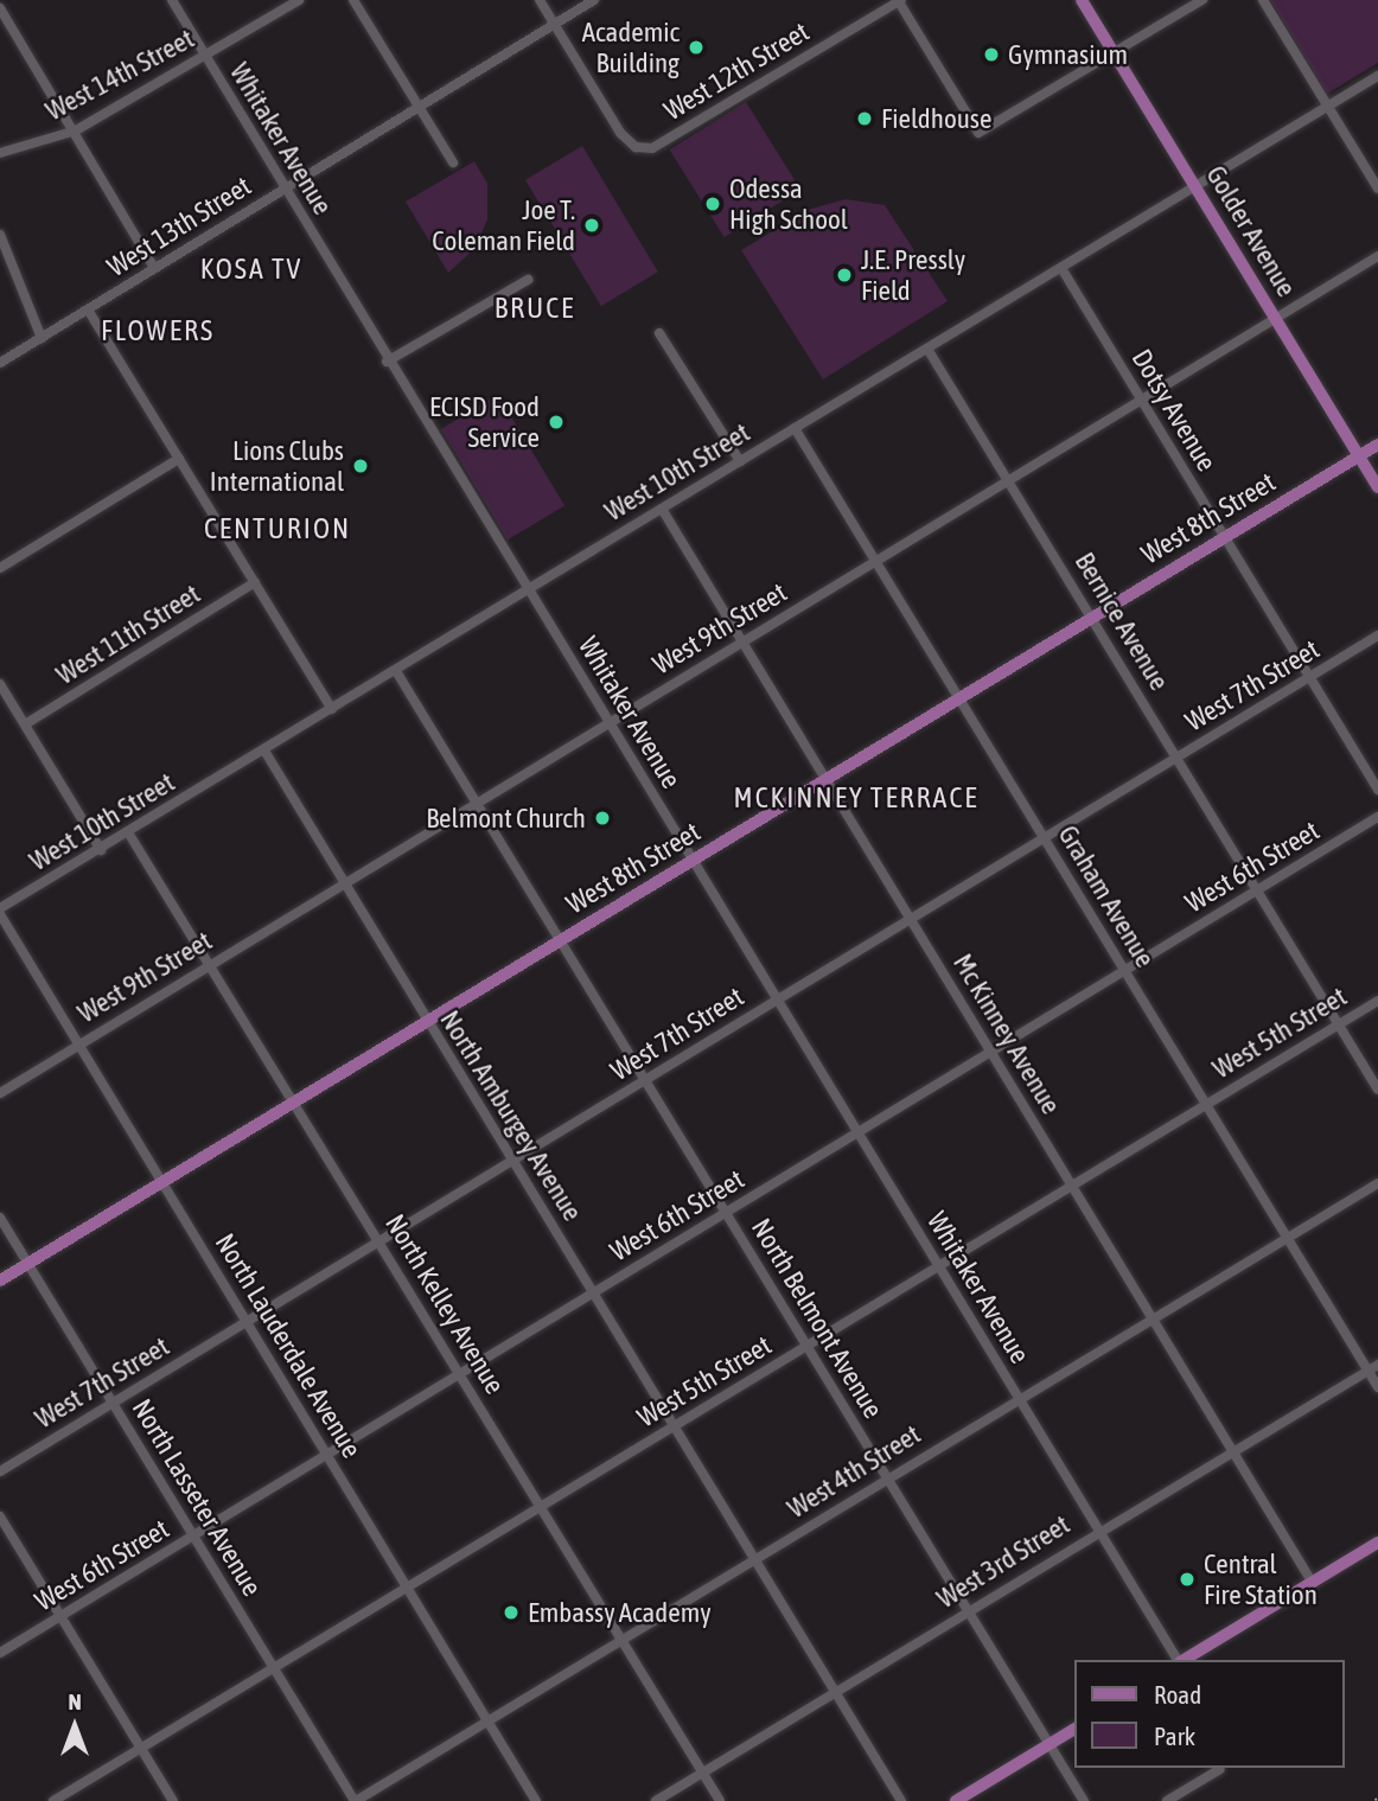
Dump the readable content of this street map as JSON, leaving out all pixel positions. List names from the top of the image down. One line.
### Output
{"streets":{"main road":["Golder Avenue","West 8th Street"],"street":["West 12th Street","West 14th Street","Whitaker Avenue","West 13th Street","Dotsy Avenue","West 10th Street","Bernice Avenue","West 9th Street","West 11th Street","West 7th Street","West 6th Street","Graham Avenue","West 5th Street","Mc Kinney Avenue","North Amburgey Avenue","North Kelley Avenue","North Belmont Avenue","North Lauderdale Avenue","West 4th Street","North Lasseter Avenue","West 3rd Street"]},"crossings":[["West 12th Street","West 13th Street"],["West 14th Street","Whitaker Avenue"],["Whitaker Avenue","West 13th Street"],["Whitaker Avenue","West 10th Street"],["Whitaker Avenue","West 8th Street"],["Whitaker Avenue","West 9th Street"],["Whitaker Avenue","West 7th Street"],["Whitaker Avenue","West 6th Street"],["Whitaker Avenue","West 5th Street"],["Whitaker Avenue","West 4th Street"],["Whitaker Avenue","West 3rd Street"],["Golder Avenue","West 10th Street"],["Golder Avenue","West 8th Street"],["Golder Avenue","West 9th Street"],["Dotsy Avenue","West 10th Street"],["Dotsy Avenue","West 8th Street"],["Dotsy Avenue","West 9th Street"],["Dotsy Avenue","West 7th Street"],["West 10th Street","Bernice Avenue"],["West 10th Street","Graham Avenue"],["West 10th Street","Mc Kinney Avenue"],["West 10th Street","North Amburgey Avenue"],["West 10th Street","North Kelley Avenue"],["West 10th Street","North Belmont Avenue"],["West 10th Street","North Lauderdale Avenue"],["West 8th Street","Bernice Avenue"],["West 8th Street","Graham Avenue"],["West 8th Street","Mc Kinney Avenue"],["West 8th Street","North Amburgey Avenue"],["West 8th Street","North Kelley Avenue"],["West 8th Street","North Belmont Avenue"],["West 8th Street","North Lauderdale Avenue"],["West 8th Street","North Lasseter Avenue"],["Bernice Avenue","West 9th Street"],["Bernice Avenue","West 7th Street"],["Bernice Avenue","West 6th Street"],["Bernice Avenue","West 5th Street"],["West 9th Street","Graham Avenue"],["West 9th Street","Mc Kinney Avenue"],["West 9th Street","North Amburgey Avenue"],["West 9th Street","North Kelley Avenue"],["West 9th Street","North Belmont Avenue"],["West 9th Street","North Lauderdale Avenue"],["West 7th Street","Graham Avenue"],["West 7th Street","Mc Kinney Avenue"],["West 7th Street","North Amburgey Avenue"],["West 7th Street","North Kelley Avenue"],["West 7th Street","North Belmont Avenue"],["West 7th Street","North Lauderdale Avenue"],["West 7th Street","North Lasseter Avenue"],["West 6th Street","Graham Avenue"],["West 6th Street","Mc Kinney Avenue"],["West 6th Street","North Amburgey Avenue"],["West 6th Street","North Kelley Avenue"],["West 6th Street","North Belmont Avenue"],["West 6th Street","North Lauderdale Avenue"],["West 6th Street","North Lasseter Avenue"],["Graham Avenue","West 5th Street"],["Graham Avenue","West 4th Street"],["Graham Avenue","West 3rd Street"],["West 5th Street","Mc Kinney Avenue"],["West 5th Street","North Amburgey Avenue"],["West 5th Street","North Kelley Avenue"],["West 5th Street","North Belmont Avenue"],["West 5th Street","North Lauderdale Avenue"],["West 5th Street","North Lasseter Avenue"],["Mc Kinney Avenue","West 4th Street"],["Mc Kinney Avenue","West 3rd Street"],["North Amburgey Avenue","West 4th Street"],["North Amburgey Avenue","West 3rd Street"],["North Kelley Avenue","West 4th Street"],["North Kelley Avenue","West 3rd Street"],["North Belmont Avenue","West 4th Street"],["North Belmont Avenue","West 3rd Street"],["North Lauderdale Avenue","West 4th Street"],["West 4th Street","North Lasseter Avenue"]],"districts":["KOSA TV","BRUCE","FLOWERS","CENTURION","MCKINNEY TERRACE"],"places":["Academic Building","Gymnasium","Fieldhouse","Odessa High School","Joe T. Coleman Field","J.E. Pressly Field","ECISD Food Service","Lions Clubs International","Belmont Church","Central Fire Station","Embassy Academy"],"legend":["Road","Park"],"north":"top"}
